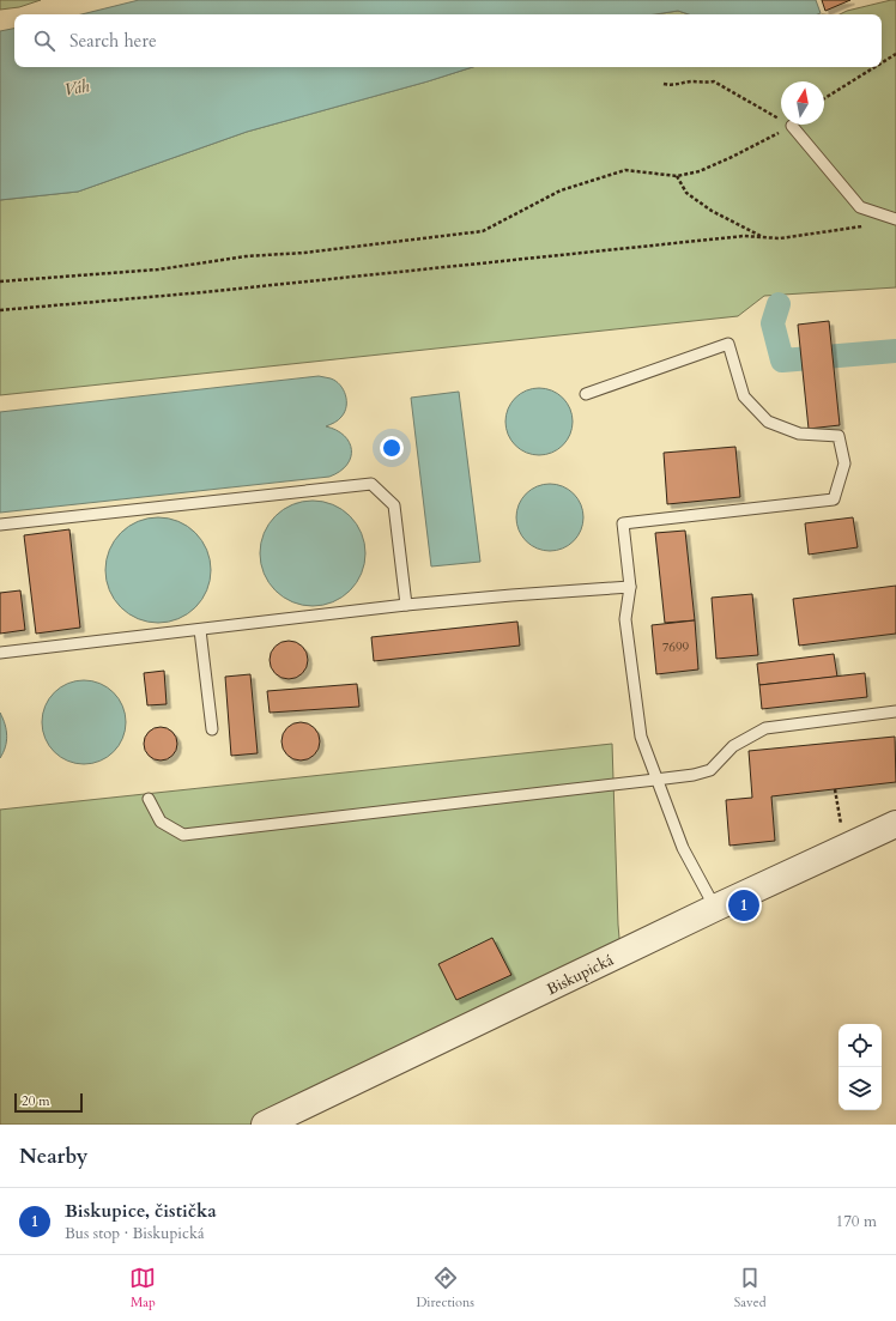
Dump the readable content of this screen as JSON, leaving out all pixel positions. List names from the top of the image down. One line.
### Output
{"streets":{"street":["Biskupická"]},"water":["Váh"],"house_numbers":["7699"],"scale_bar":"20 m","north":"top","page":{"search":"Search here","pins":"1","scale":"20 m","heading":"Nearby","list":[{"mark":"1","name":"Biskupice, čistička","note":"Bus stop · Biskupická","value":"170 m"}],"nav":["Map","Directions","Saved"]}}
